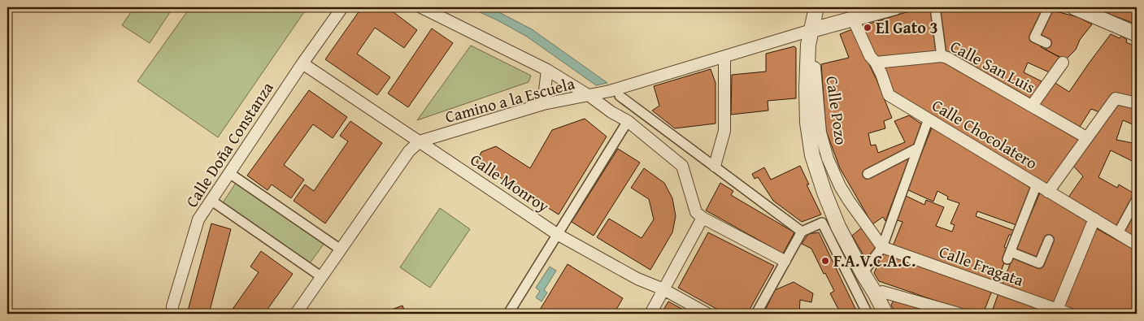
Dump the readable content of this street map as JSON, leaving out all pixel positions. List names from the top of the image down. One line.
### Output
{"streets":{"street":["Calle San Luis","Camino a la Escuela","Calle Pozo","Calle Chocolatero","Calle Doña Constanza","Calle Monroy","Calle Fragata"]},"crossings":[["Calle San Luis","Calle Chocolatero"],["Camino a la Escuela","Calle Monroy"],["Calle Pozo","Calle Fragata"],["Calle Doña Constanza","Calle Monroy"]],"places":["El Gato 3","F.A.V.C.A.C."]}
